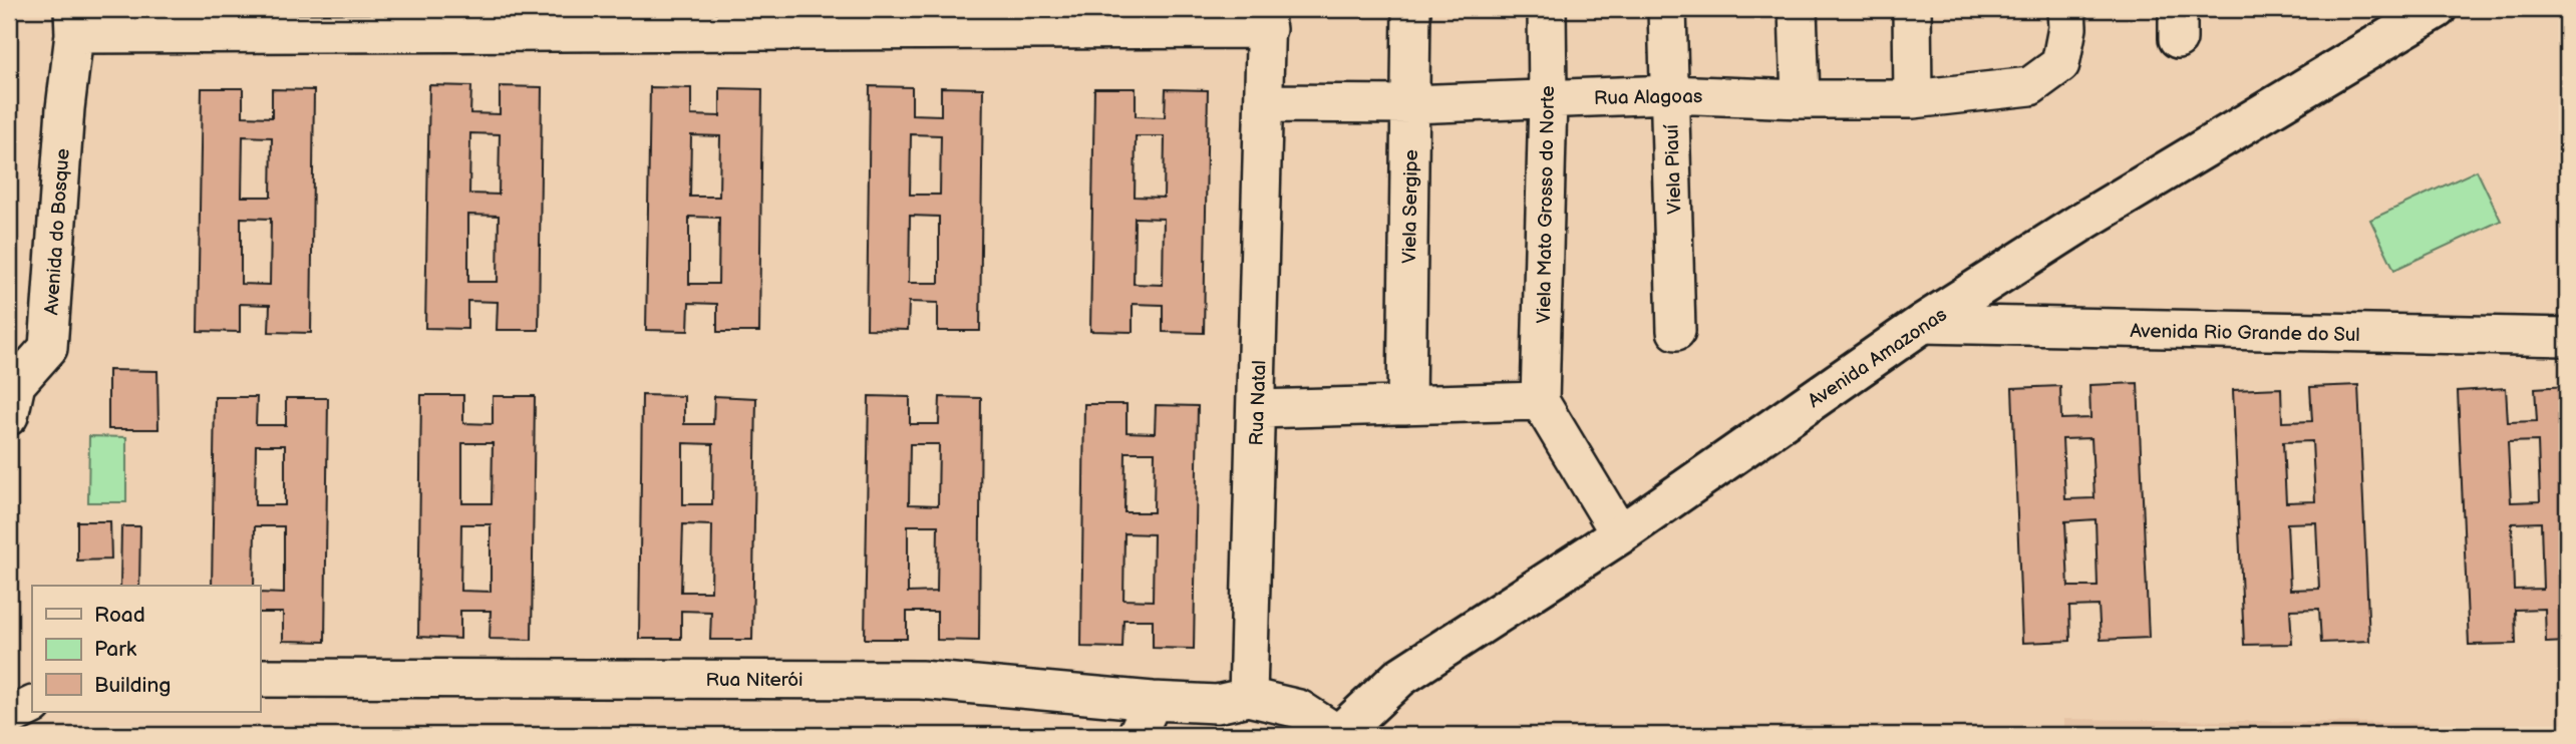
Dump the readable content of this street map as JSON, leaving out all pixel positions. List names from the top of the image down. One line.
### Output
{"streets":{"street":["Rua Alagoas","Viela Piauí","Viela Mato Grosso do Norte","Viela Sergipe","Avenida do Bosque","Avenida Rio Grande do Sul","Avenida Amazonas","Rua Natal","Rua Niterói"]},"crossings":[["Rua Alagoas","Viela Piauí"],["Rua Alagoas","Viela Mato Grosso do Norte"],["Rua Alagoas","Viela Sergipe"],["Rua Alagoas","Rua Natal"],["Avenida Rio Grande do Sul","Avenida Amazonas"],["Rua Natal","Rua Niterói"]],"legend":["Road","Park","Building"]}
